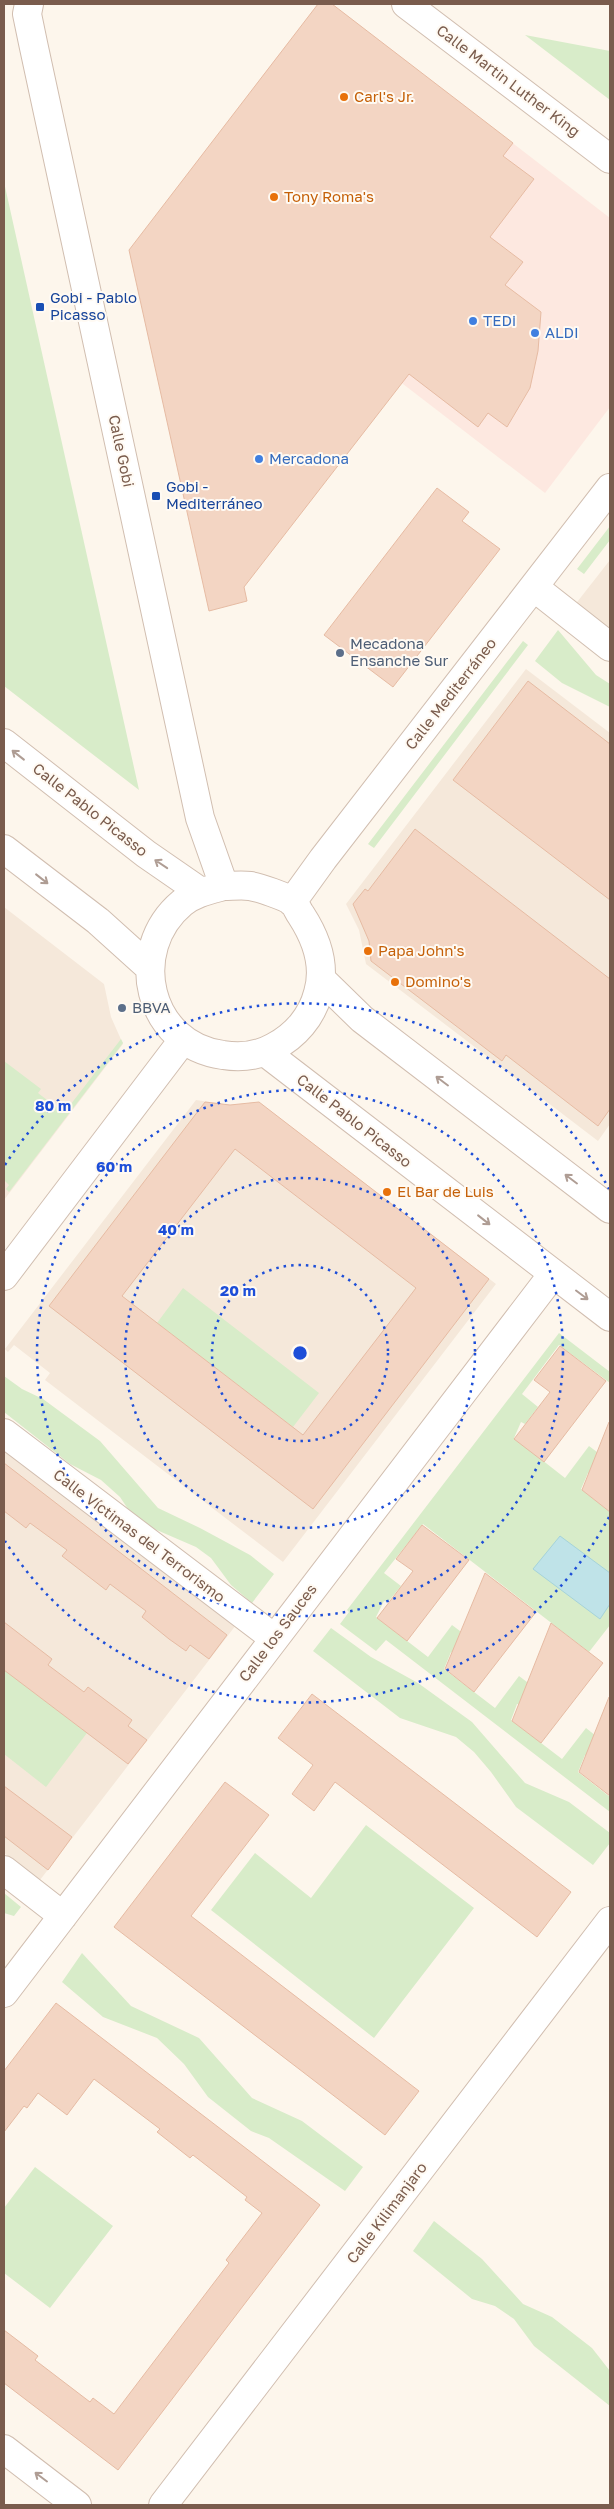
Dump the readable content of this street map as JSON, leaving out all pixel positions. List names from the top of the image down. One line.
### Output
{"streets":{"street":["Calle Martin Luther King","Calle Gobi","Calle Mediterráneo","Calle Pablo Picasso","Calle Víctimas del Terrorismo","Calle los Sauces","Calle Kilimanjaro"]},"crossings":[["Calle Gobi","Calle Mediterráneo"],["Calle Gobi","Calle Pablo Picasso"],["Calle Mediterráneo","Calle Pablo Picasso"],["Calle Pablo Picasso","Calle los Sauces"],["Calle Víctimas del Terrorismo","Calle los Sauces"]],"places":{"other":["Carl's Jr.","Tony Roma's","TEDi","ALDI","Mercadona","Mecadona Ensanche Sur","Papa John's","Domino's","BBVA","El Bar de Luis"],"transit":["Gobi - Pablo Picasso","Gobi - Mediterráneo"]},"rings":["80 m","60 m","40 m","20 m"]}
